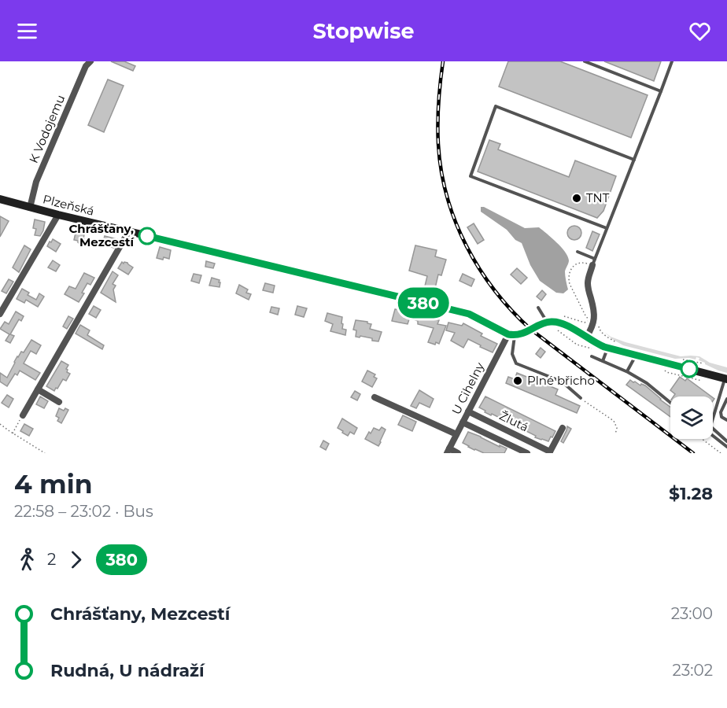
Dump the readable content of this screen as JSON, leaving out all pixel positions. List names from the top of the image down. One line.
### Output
{"streets":{"main road":["Plzeňská"],"street":["K Vodojemu","U Cihelny","Žlutá"]},"crossings":[["K Vodojemu","Plzeňská"],["Plzeňská","U Cihelny"],["U Cihelny","Žlutá"]],"places":["TNT","Chrášťany, Mezcestí","Plné břicho"],"lines":["bus line 380"],"page":{"header":"Stopwise","on_map":"380","heading":["4 min","22:58 – 23:02 · Bus","$1.28"],"legs":["2","380"],"list":[{"name":"Chrášťany, Mezcestí","value":"23:00"},{"name":"Rudná, U nádraží","value":"23:02"}]}}
